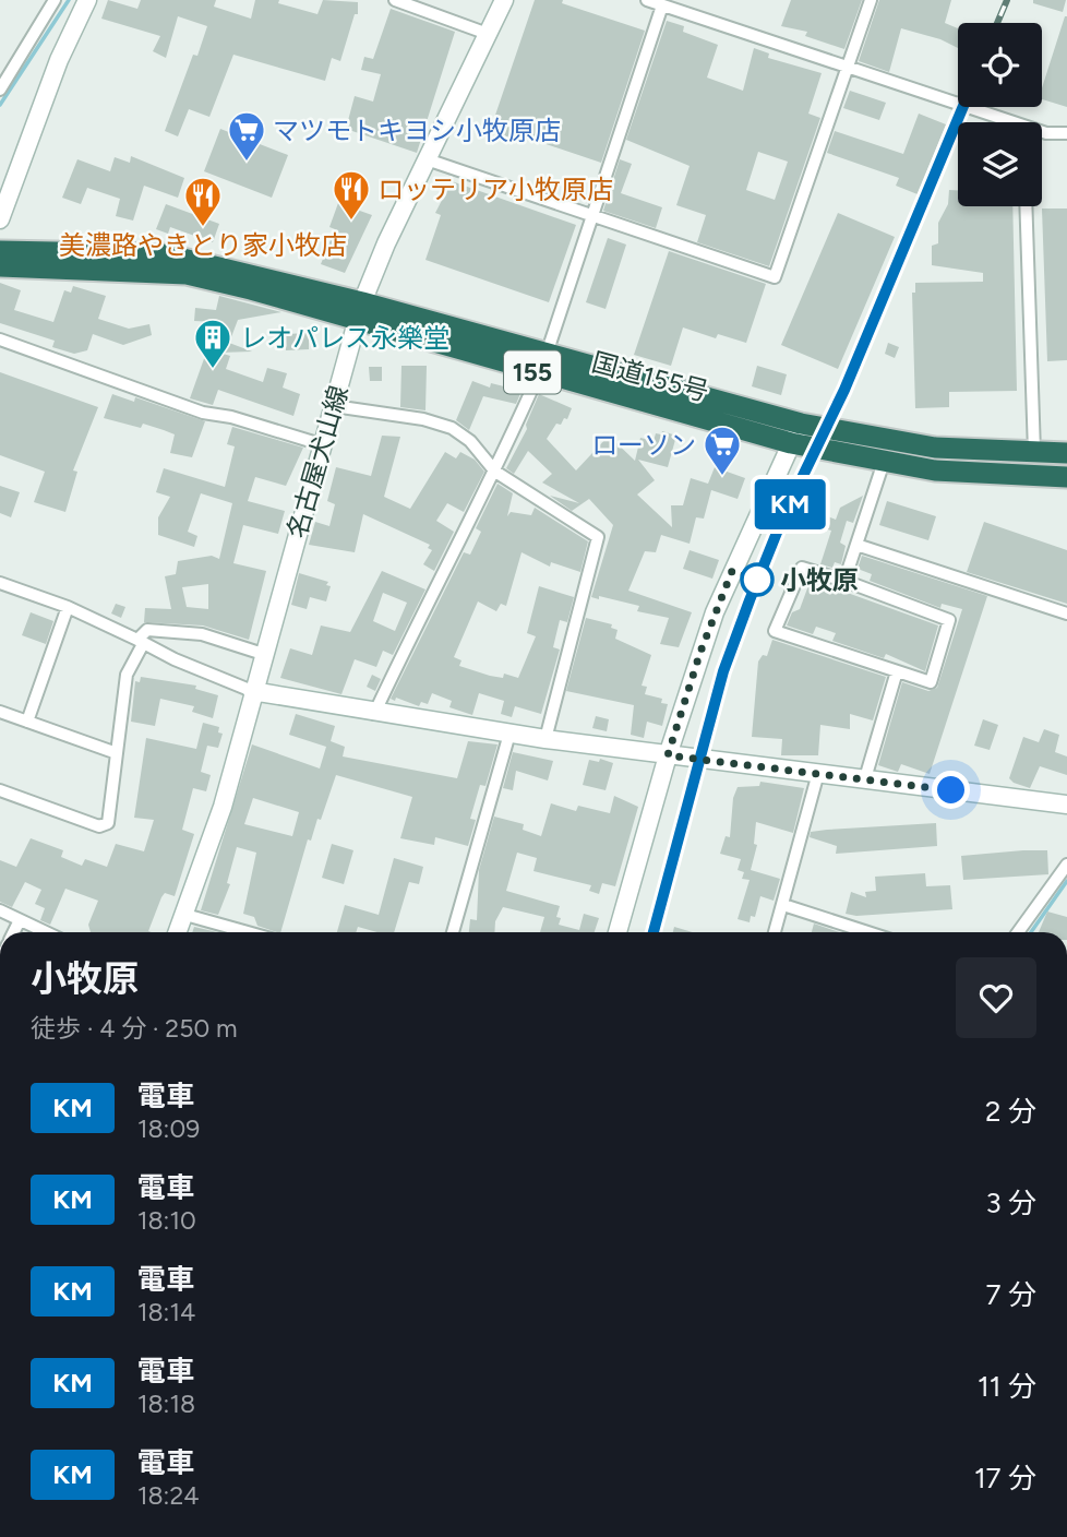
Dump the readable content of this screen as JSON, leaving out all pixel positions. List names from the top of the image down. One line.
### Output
{"streets":{"highway":["155","国道155号"],"main road":["名古屋犬山線"]},"crossings":[["国道155号","名古屋犬山線"]],"places":{"supermarket":["マツモトキヨシ小牧原店","ローソン"],"restaurant":["ロッテリア小牧原店","美濃路やきとり家小牧店"],"building":["レオパレス永樂堂"],"other":["小牧原"]},"page":{"on_map":"KM","heading":["小牧原","徒歩 · 4 分 · 250 m"],"list":[{"mark":"KM","name":"電車","note":"18:09","value":"2 分"},{"mark":"KM","name":"電車","note":"18:10","value":"3 分"},{"mark":"KM","name":"電車","note":"18:14","value":"7 分"},{"mark":"KM","name":"電車","note":"18:18","value":"11 分"},{"mark":"KM","name":"電車","note":"18:24","value":"17 分"}]}}
